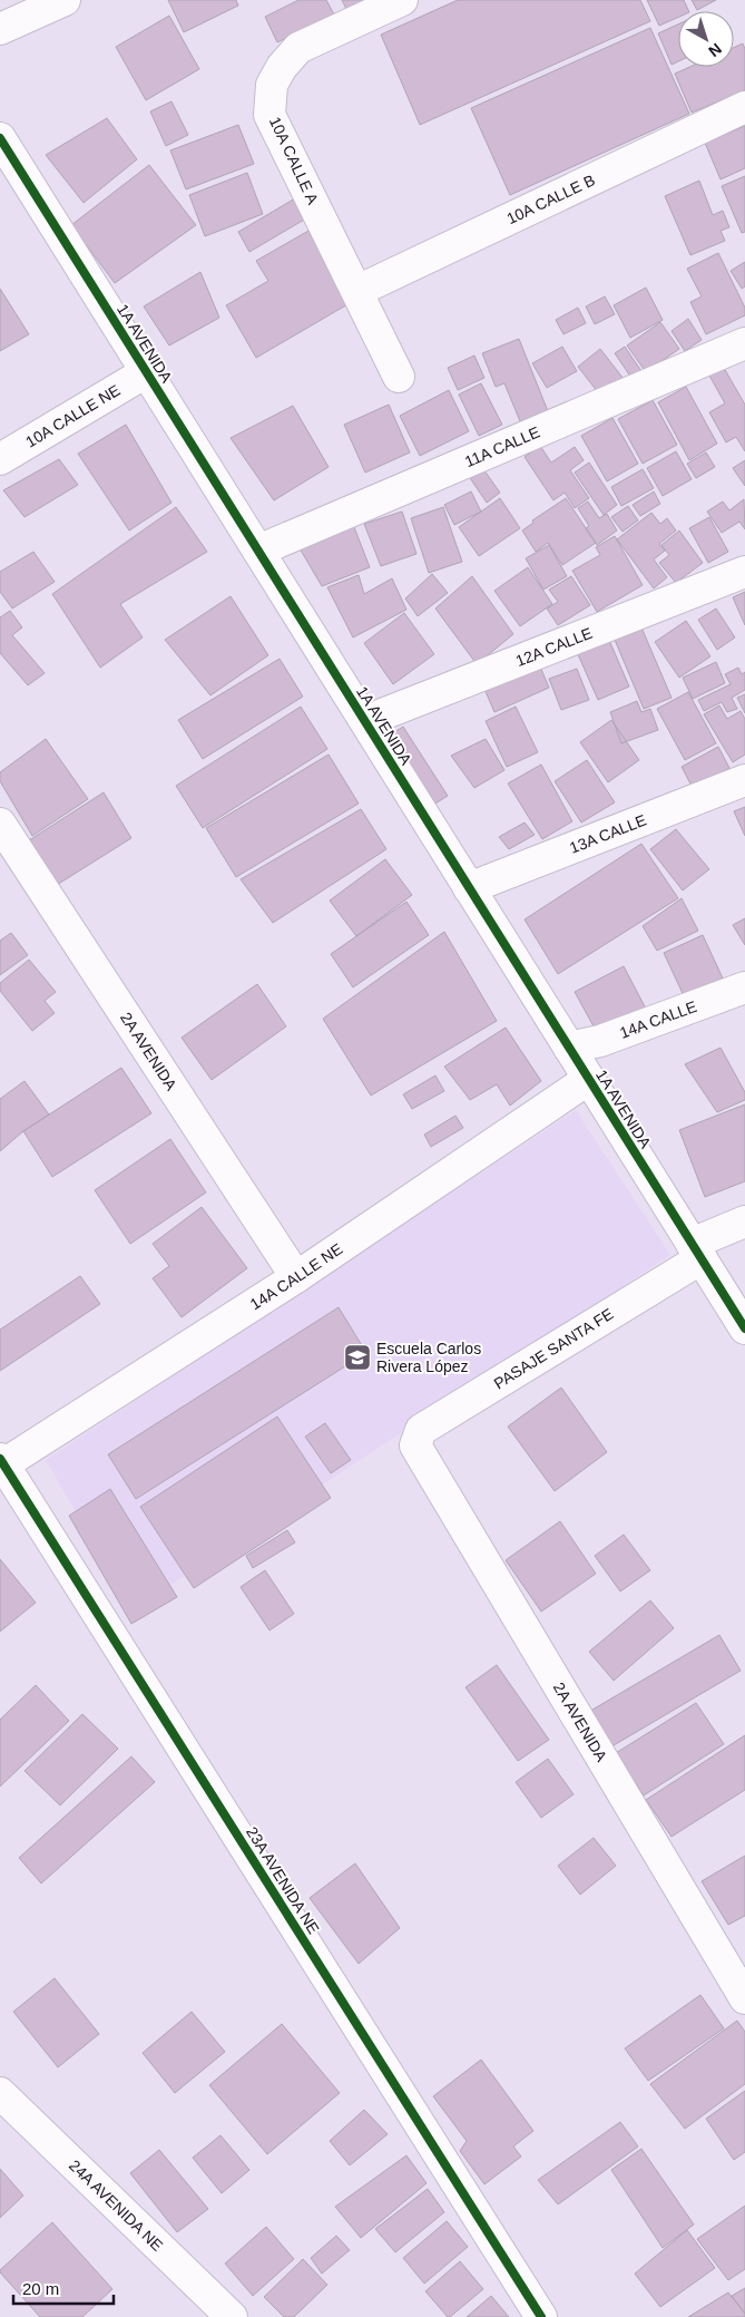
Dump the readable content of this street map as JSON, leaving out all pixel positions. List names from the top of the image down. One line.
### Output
{"streets":{"street":["10A CALLE A","10A CALLE B","1A AVENIDA","10A CALLE NE","11A CALLE","12A CALLE","13A CALLE","14A CALLE","2A AVENIDA","14A CALLE NE","PASAJE SANTA FE","23A AVENIDA NE","24A AVENIDA NE"]},"crossings":[["10A CALLE A","10A CALLE B"],["1A AVENIDA","10A CALLE NE"],["1A AVENIDA","11A CALLE"],["1A AVENIDA","12A CALLE"],["1A AVENIDA","13A CALLE"],["1A AVENIDA","14A CALLE"],["1A AVENIDA","14A CALLE NE"],["1A AVENIDA","PASAJE SANTA FE"],["2A AVENIDA","14A CALLE NE"],["2A AVENIDA","PASAJE SANTA FE"],["14A CALLE NE","23A AVENIDA NE"]],"places":{"school or university":["Escuela Carlos Rivera López"]},"scale_bar":"20 m","north":"bottom right"}
